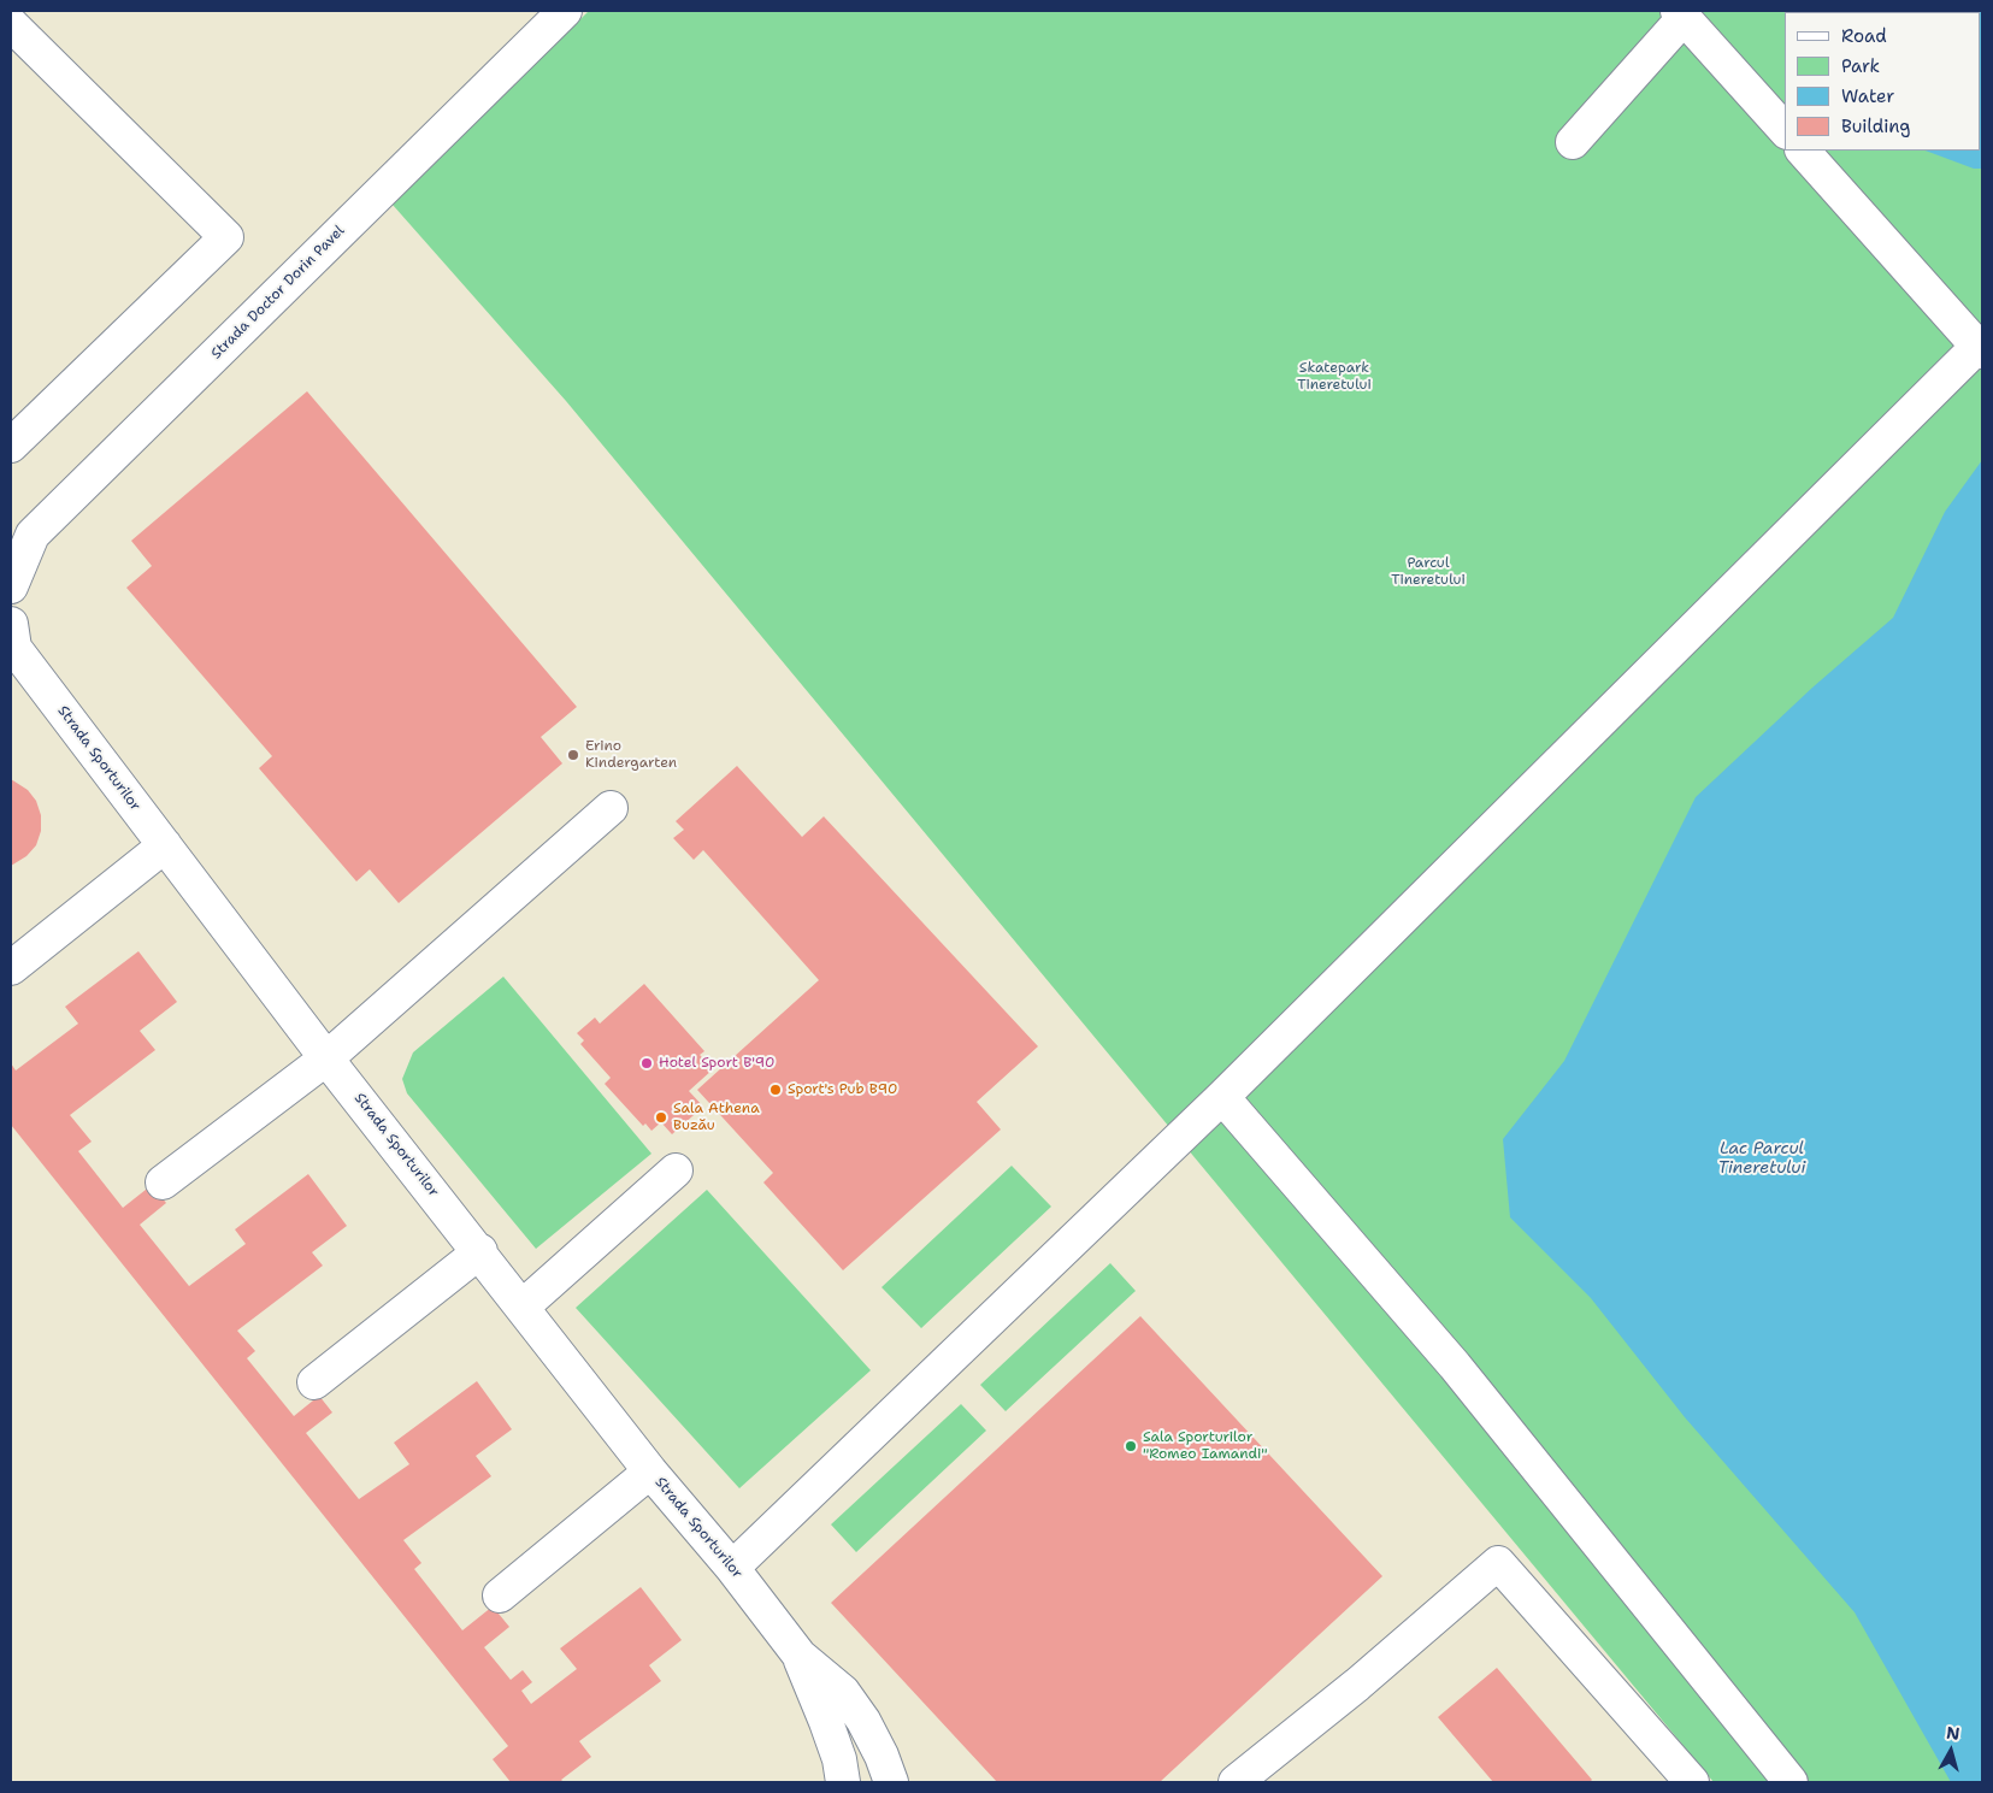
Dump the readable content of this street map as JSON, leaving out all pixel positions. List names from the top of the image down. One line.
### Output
{"streets":{"street":["Strada Doctor Dorin Pavel","Strada Sporturilor"]},"water":["Lac Parcul Tineretului"],"parks":["Skatepark Tineretului","Parcul Tineretului"],"places":["Erino Kindergarten","Hotel Sport B'90","Sport's Pub B90","Sala Athena Buzău","Sala Sporturilor \"Romeo Iamandi\""],"legend":["Road","Park","Water","Building"],"north":"top"}
